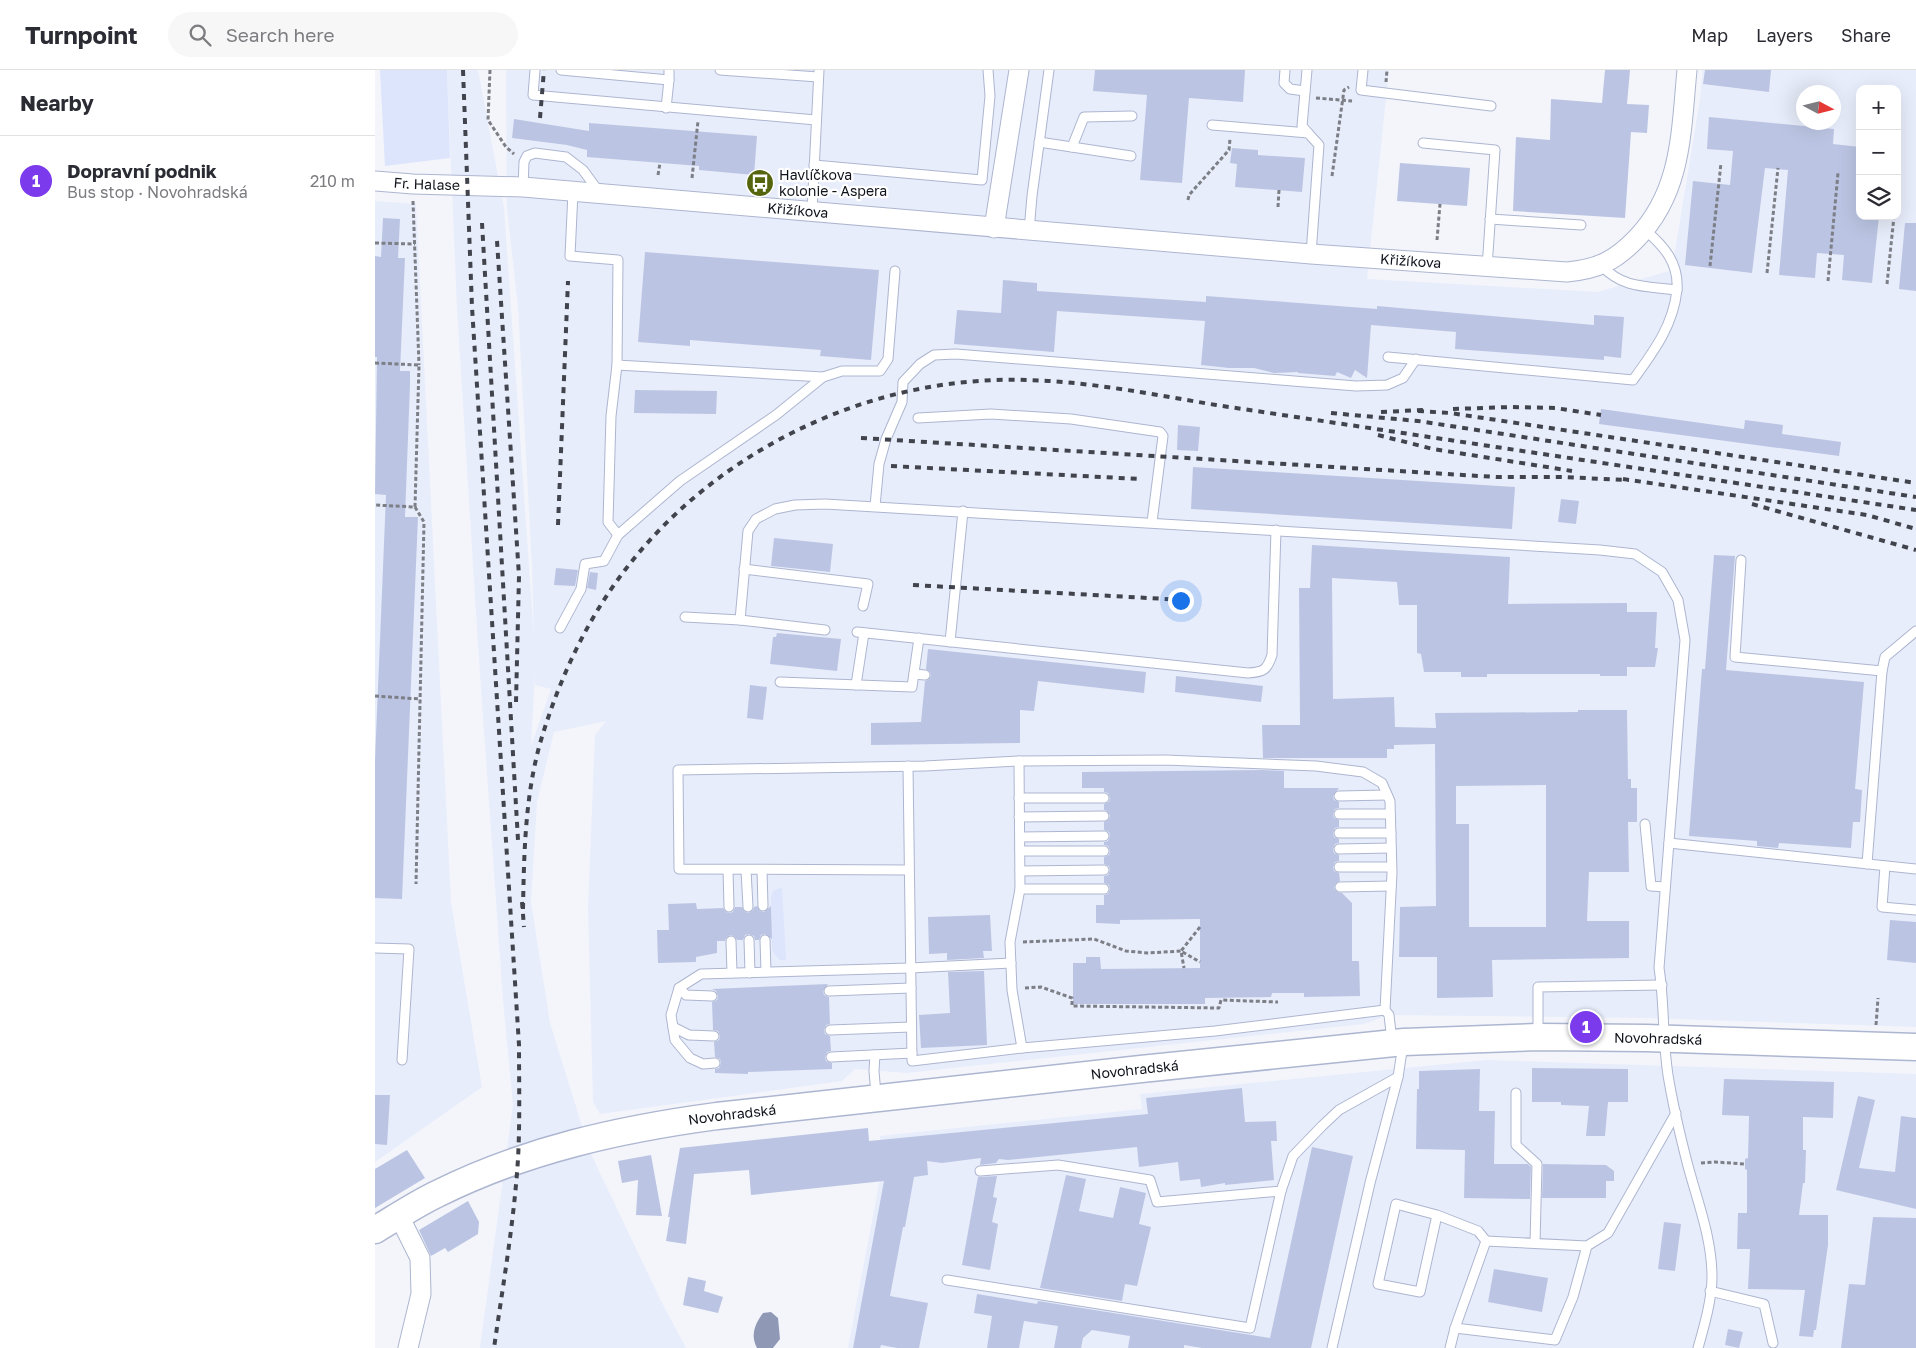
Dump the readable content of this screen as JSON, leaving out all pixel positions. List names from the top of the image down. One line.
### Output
{"streets":{"main road":["Novohradská"],"street":["Fr. Halase","Křižíkova"]},"crossings":[["Fr. Halase","Křižíkova"]],"places":{"bus stop":["Havlíčkova kolonie - Aspera"]},"north":"right","page":{"header":"Turnpoint","search":"Search here","nav":["Map","Layers","Share"],"heading":"Nearby","map_buttons":["+","−"],"list":[{"mark":"1","name":"Dopravní podnik","note":"Bus stop · Novohradská","value":"210 m"}],"pins":"1"}}
